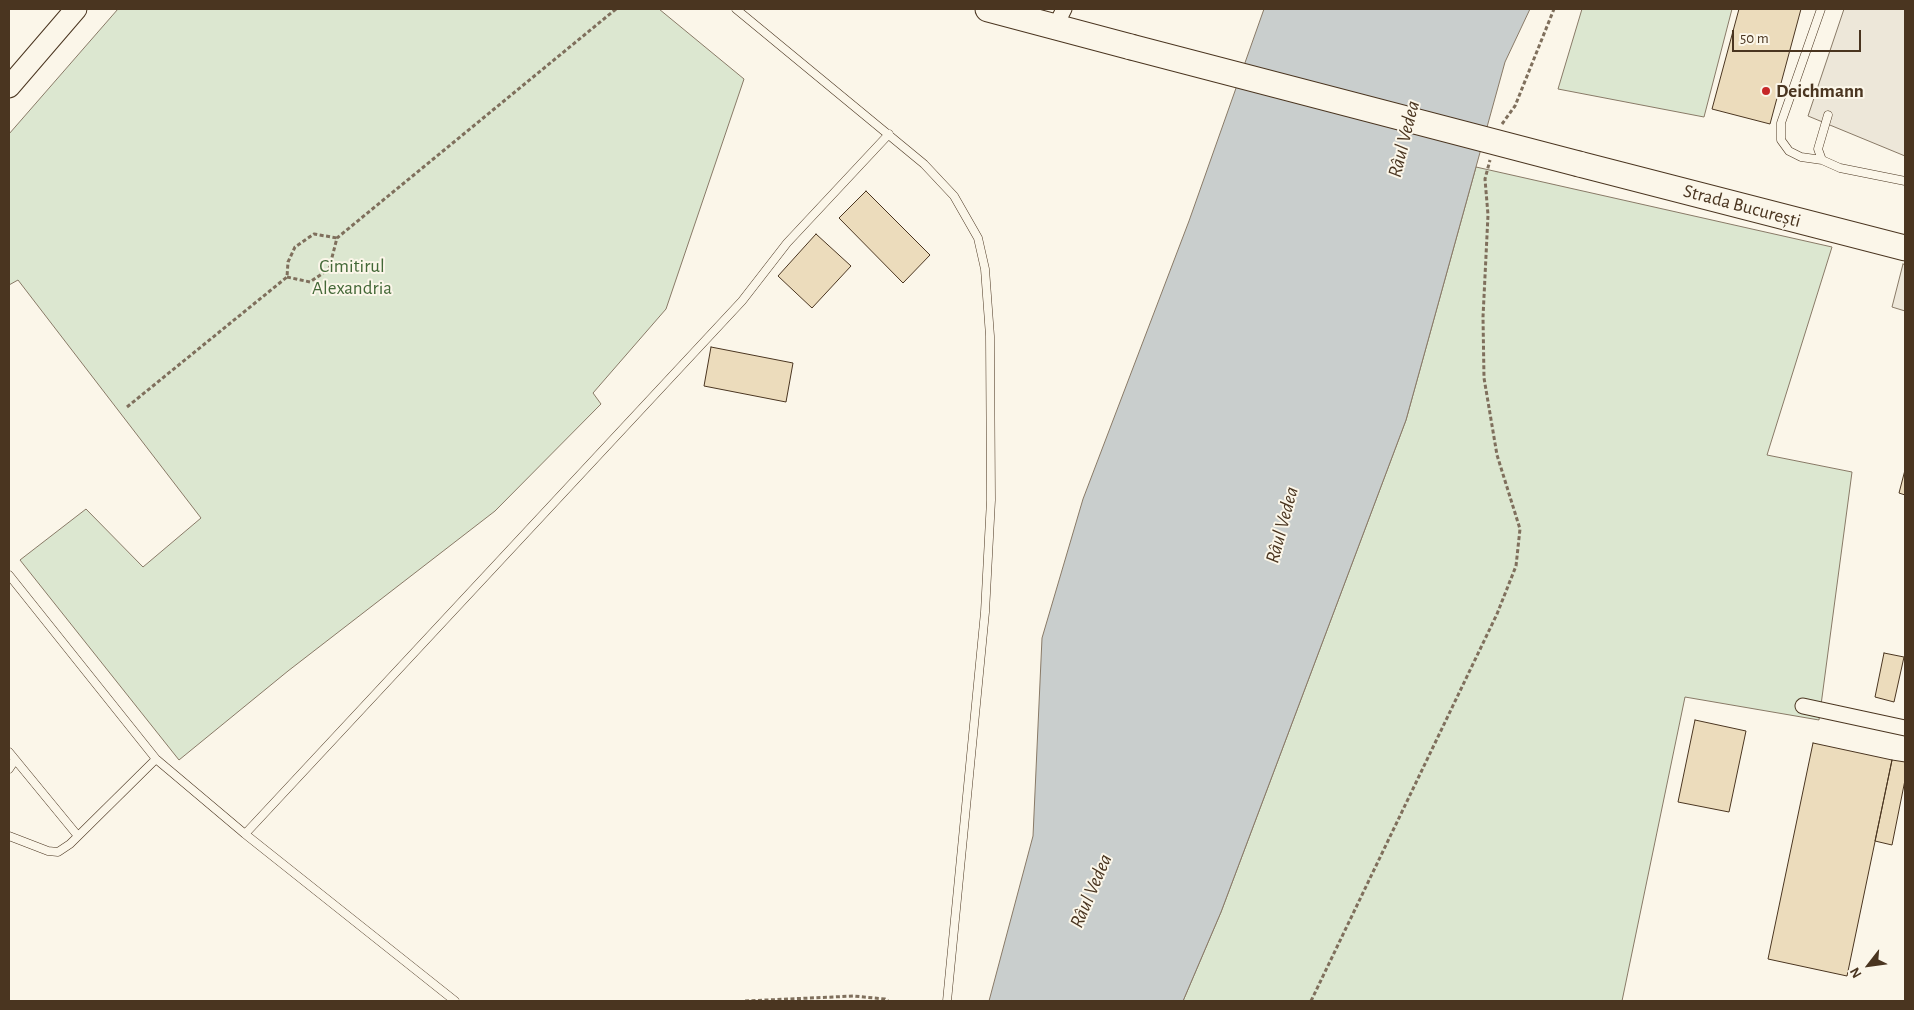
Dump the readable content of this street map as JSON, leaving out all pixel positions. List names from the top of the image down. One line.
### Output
{"streets":{"main road":["Strada București"]},"water":["Râul Vedea"],"parks":["Cimitirul Alexandria"],"places":["Deichmann"],"scale_bar":"50 m","north":"bottom left"}
